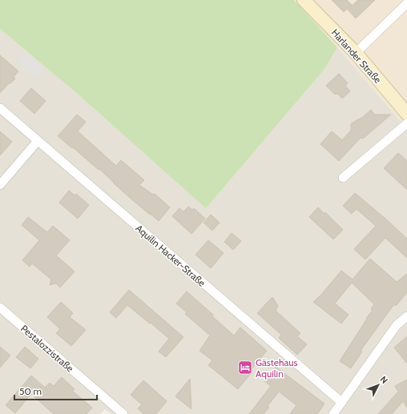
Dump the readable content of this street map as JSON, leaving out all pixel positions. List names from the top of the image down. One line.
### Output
{"streets":{"main road":["Harlander Straße"],"street":["Aquilin Hacker-Straße","Pestalozzistraße"]},"places":{"hotel":["Gästehaus Aquilin"]},"scale_bar":"50 m","north":"top right"}
